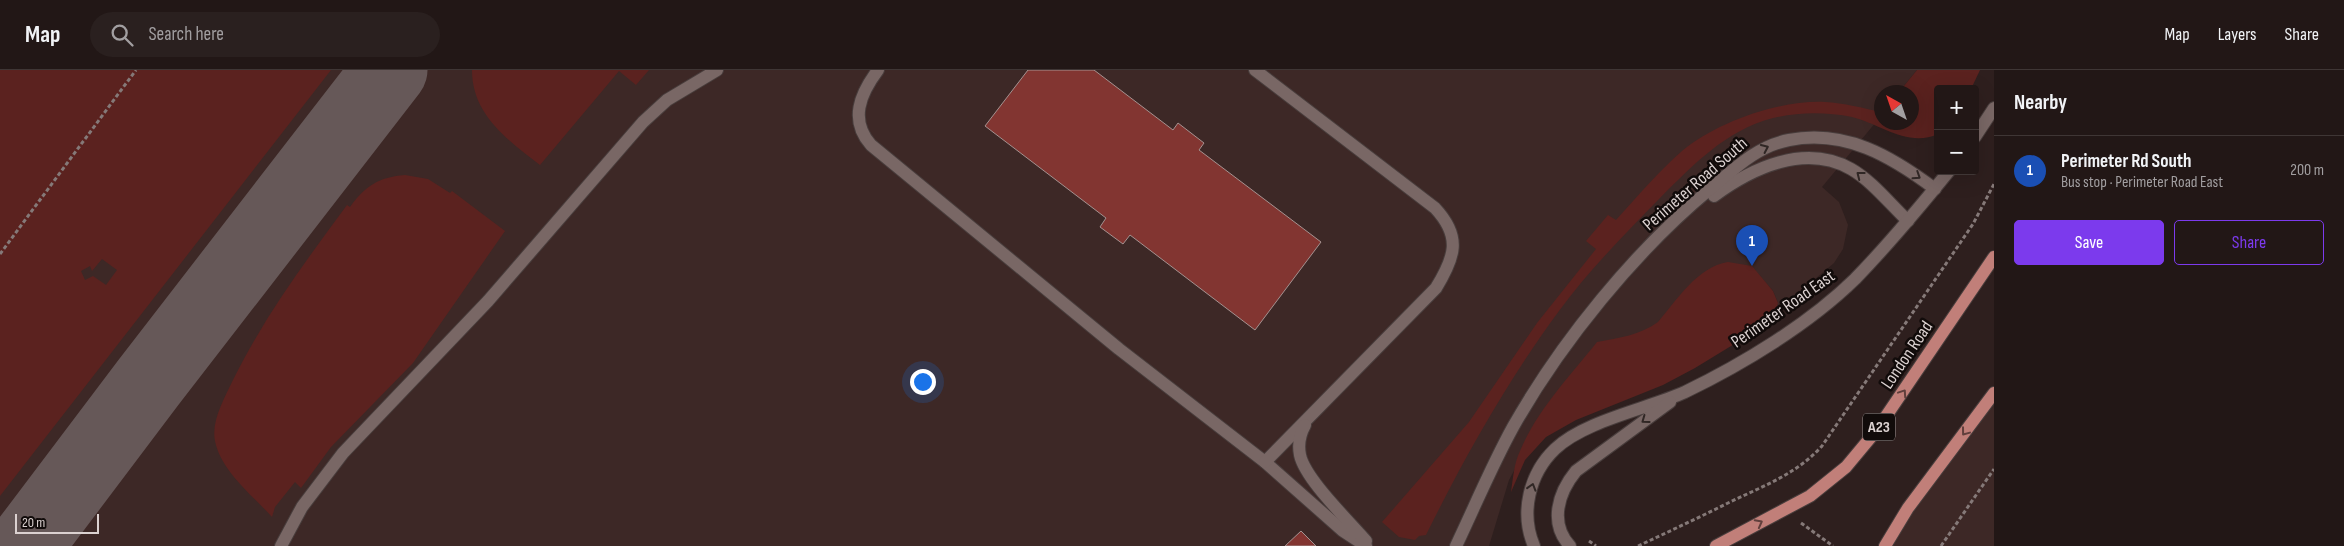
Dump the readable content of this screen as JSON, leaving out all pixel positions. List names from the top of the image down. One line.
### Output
{"streets":{"main road":["London Road","A23"],"street":["Perimeter Road South","Perimeter Road East"]},"crossings":[["Perimeter Road South","Perimeter Road East"]],"scale_bar":"20 m","north":"top left","page":{"header":"Map","search":"Search here","nav":["Map","Layers","Share"],"heading":"Nearby","map_buttons":["+","−"],"list":[{"mark":"1","name":"Perimeter Rd South","note":"Bus stop · Perimeter Road East","value":"200 m"}],"buttons":["Save","Share"],"pins":"1","scale":"20 m"}}
